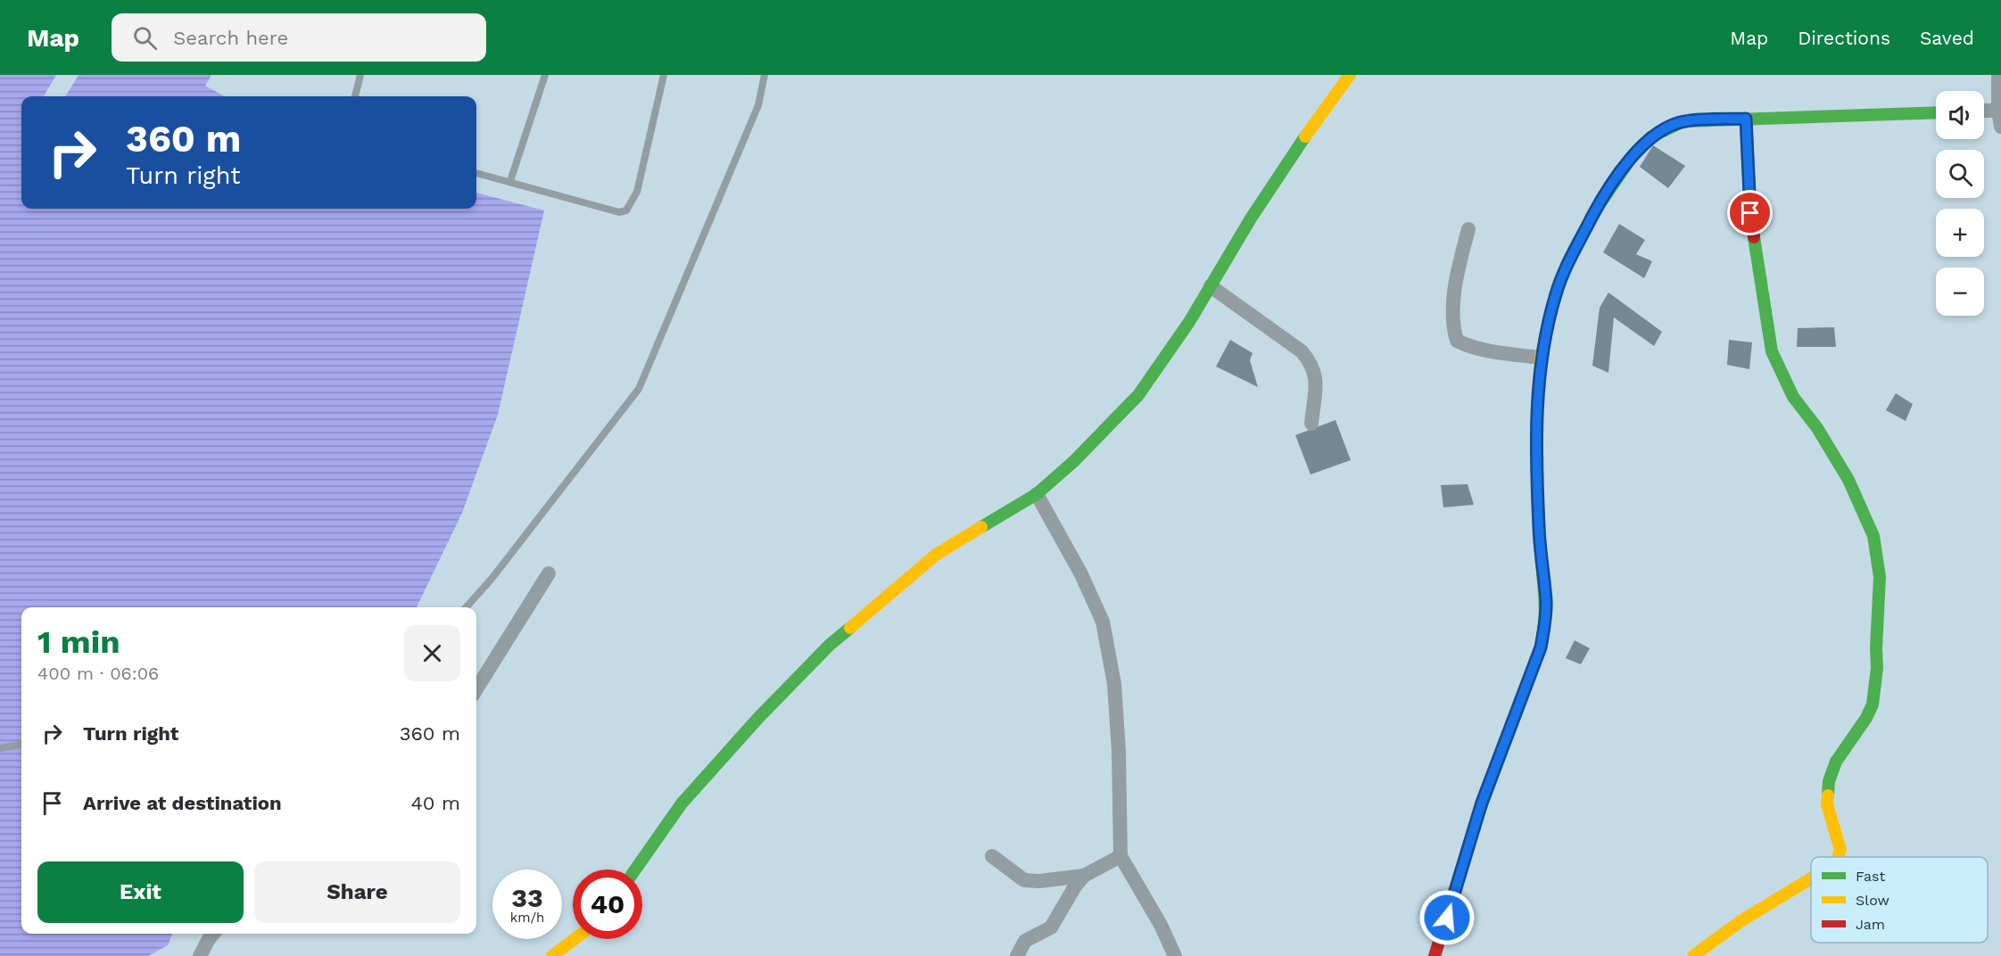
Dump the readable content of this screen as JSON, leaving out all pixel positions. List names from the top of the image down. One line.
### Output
{"legend":["Fast","Slow","Jam"],"page":{"header":"Map","search":"Search here","nav":["Map","Directions","Saved"],"map_buttons":["+","−"],"turn":["360 m","Turn right"],"heading":["1 min","400 m · 06:06"],"list":[{"name":"Turn right","value":"360 m"},{"name":"Arrive at destination","value":"40 m"}],"buttons":["Exit","Share"],"speed":"33 km/h","limit":"40"}}
